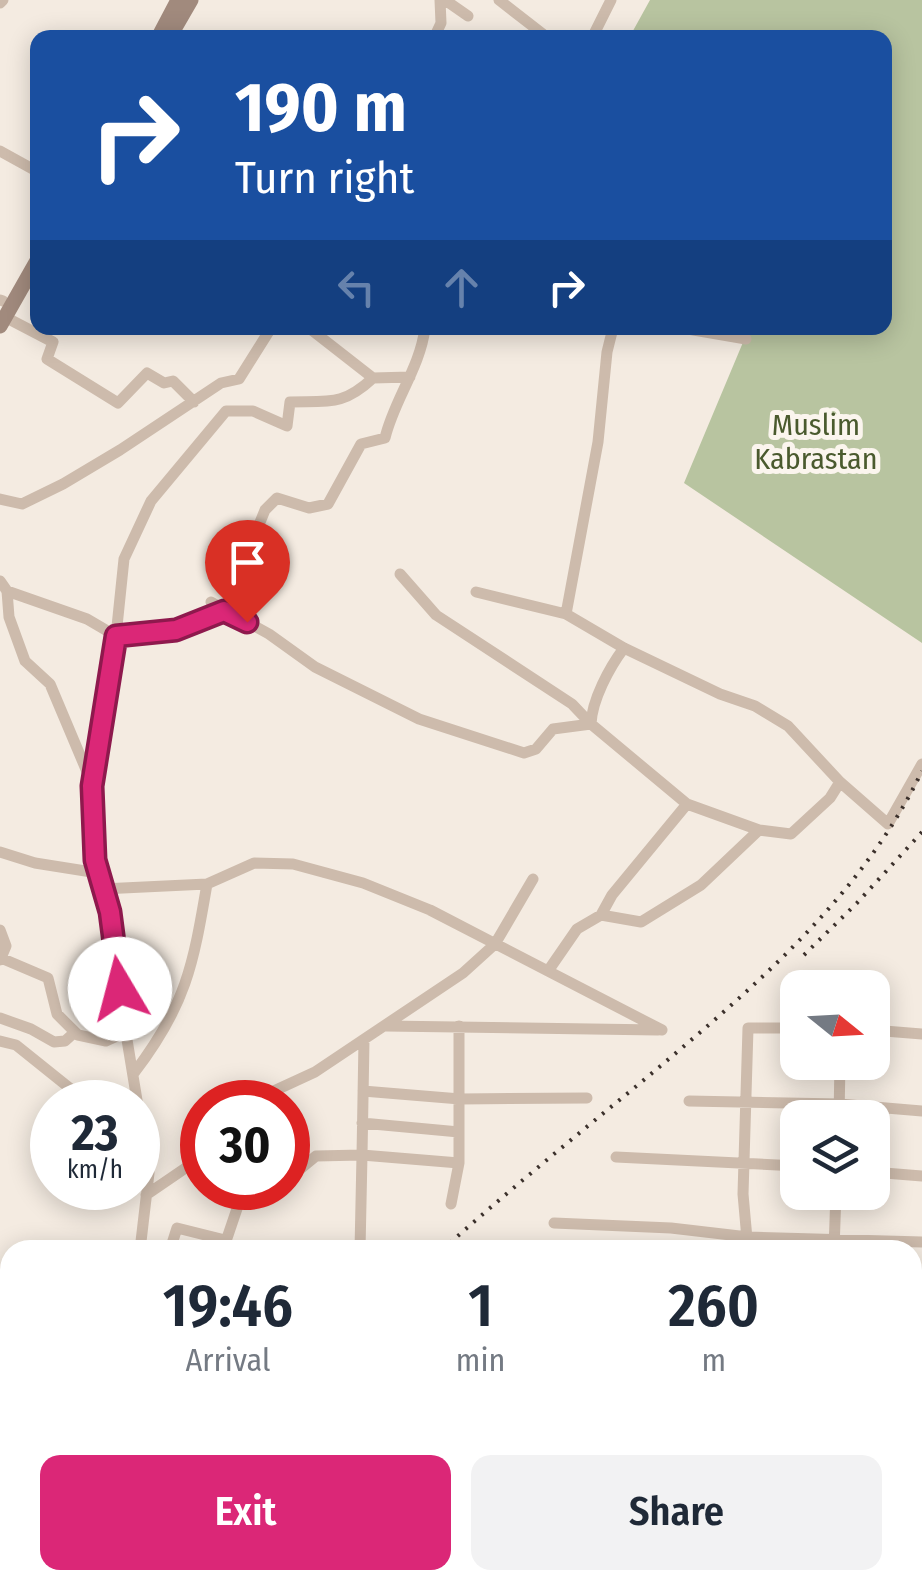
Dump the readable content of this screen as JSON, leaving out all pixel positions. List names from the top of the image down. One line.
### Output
{"parks":["Muslim Kabrastan"],"north":"right","page":{"turn":["190 m","Turn right"],"speed":"23 km/h","limit":"30","eta":["19:46","Arrival","1","min","260","m"],"buttons":["Exit","Share"]}}
